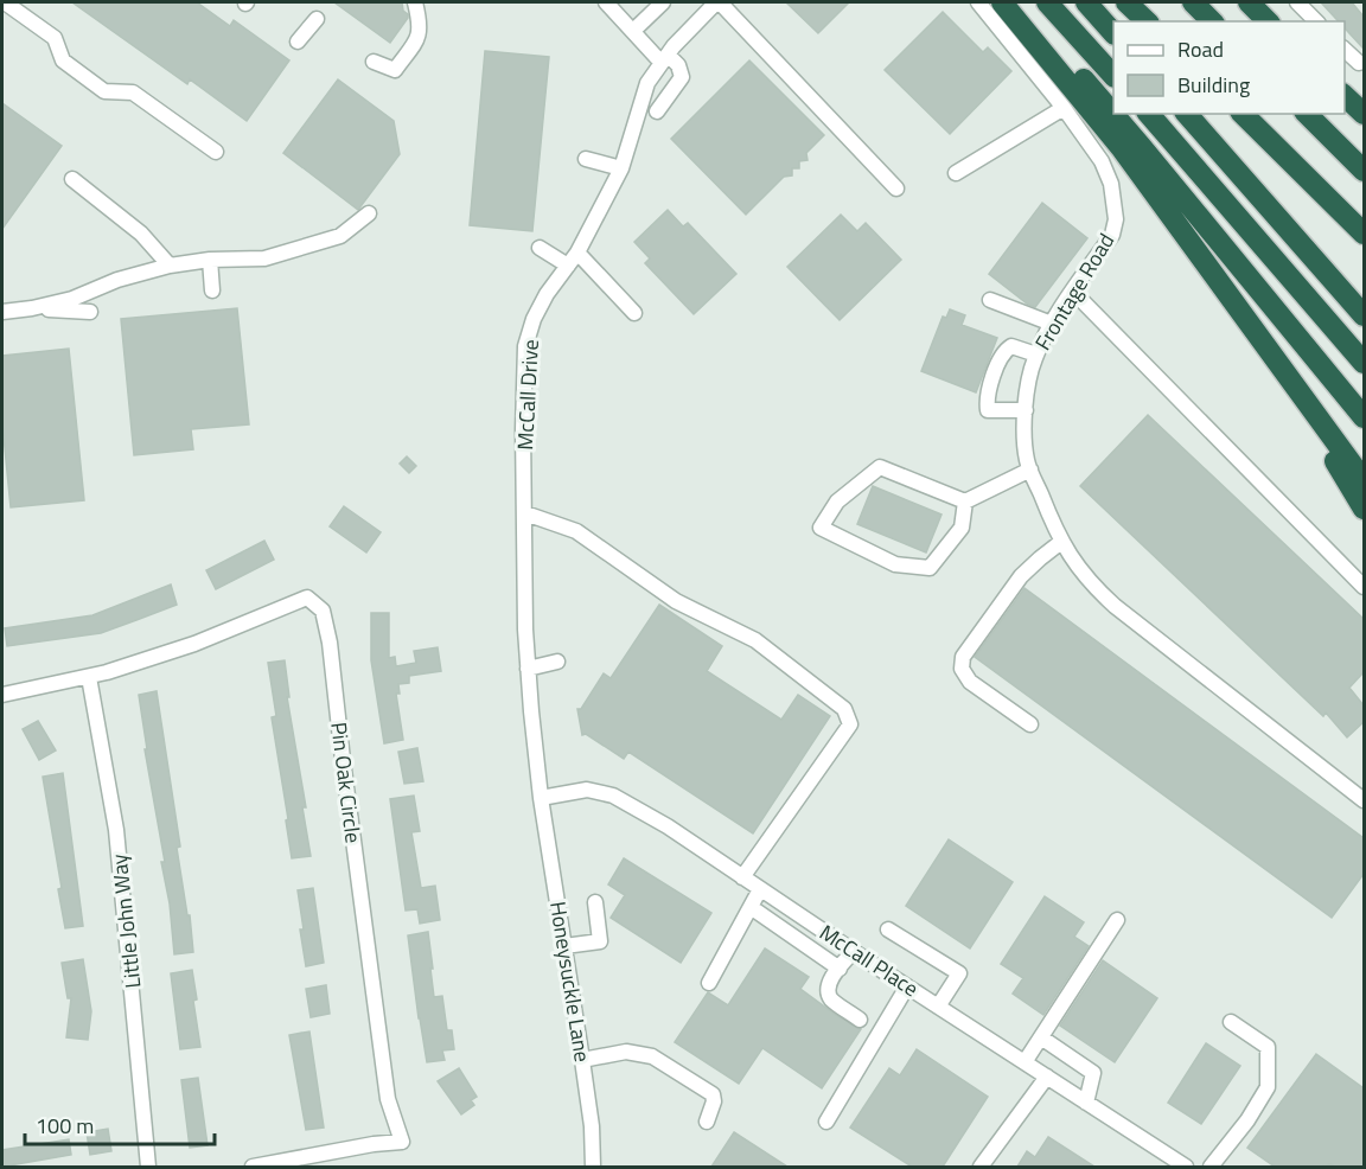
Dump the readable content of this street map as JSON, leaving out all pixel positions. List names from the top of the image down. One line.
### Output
{"streets":{"street":["Frontage Road","McCall Drive","Pin Oak Circle","Little John Way","McCall Place","Honeysuckle Lane"]},"crossings":[["McCall Drive","McCall Place"],["McCall Drive","Honeysuckle Lane"],["Pin Oak Circle","Little John Way"],["McCall Place","Honeysuckle Lane"]],"legend":["Road","Building"],"scale_bar":"100 m"}
